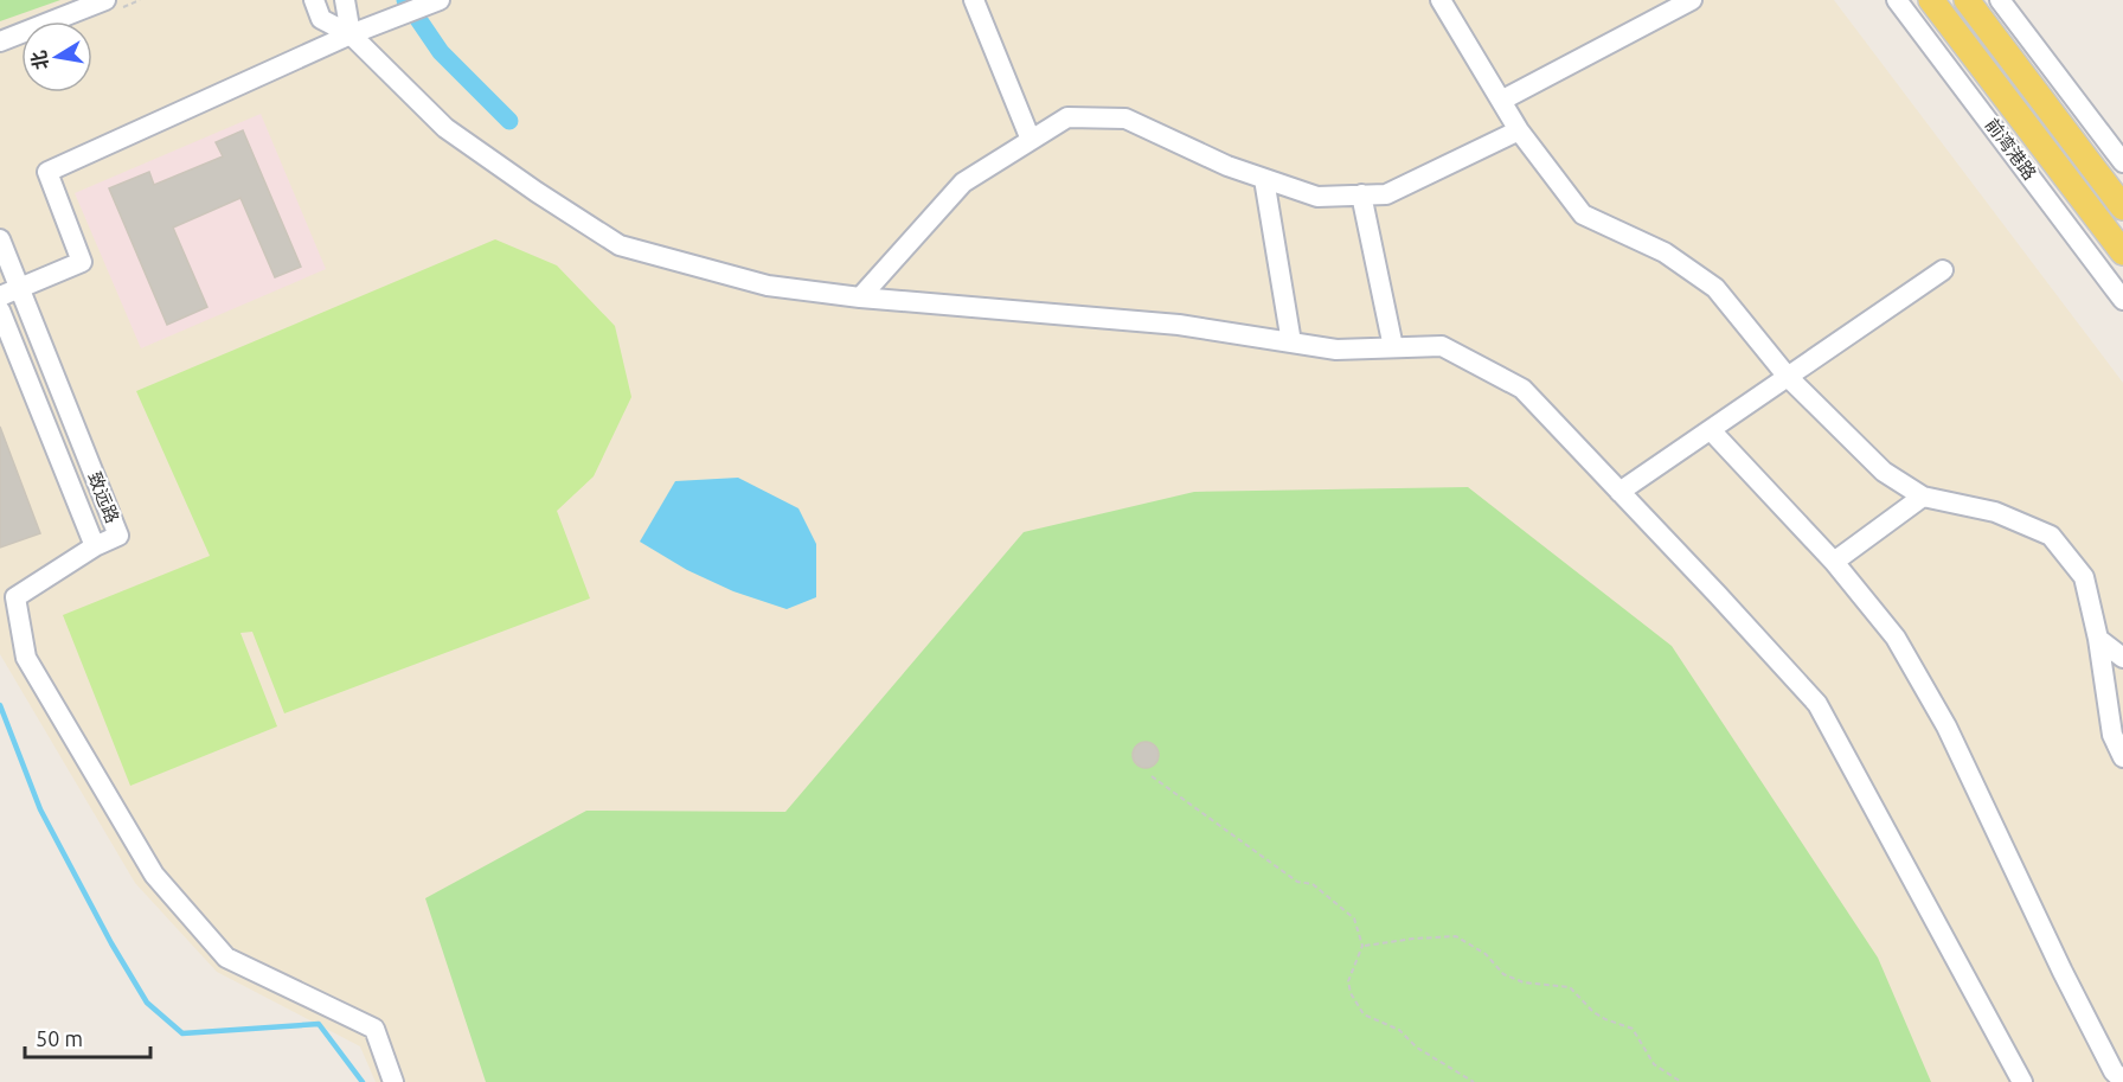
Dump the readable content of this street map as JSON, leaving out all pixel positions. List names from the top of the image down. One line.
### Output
{"streets":{"main road":["前湾港路"],"street":["致远路"]},"scale_bar":"50 m","north":"left"}
